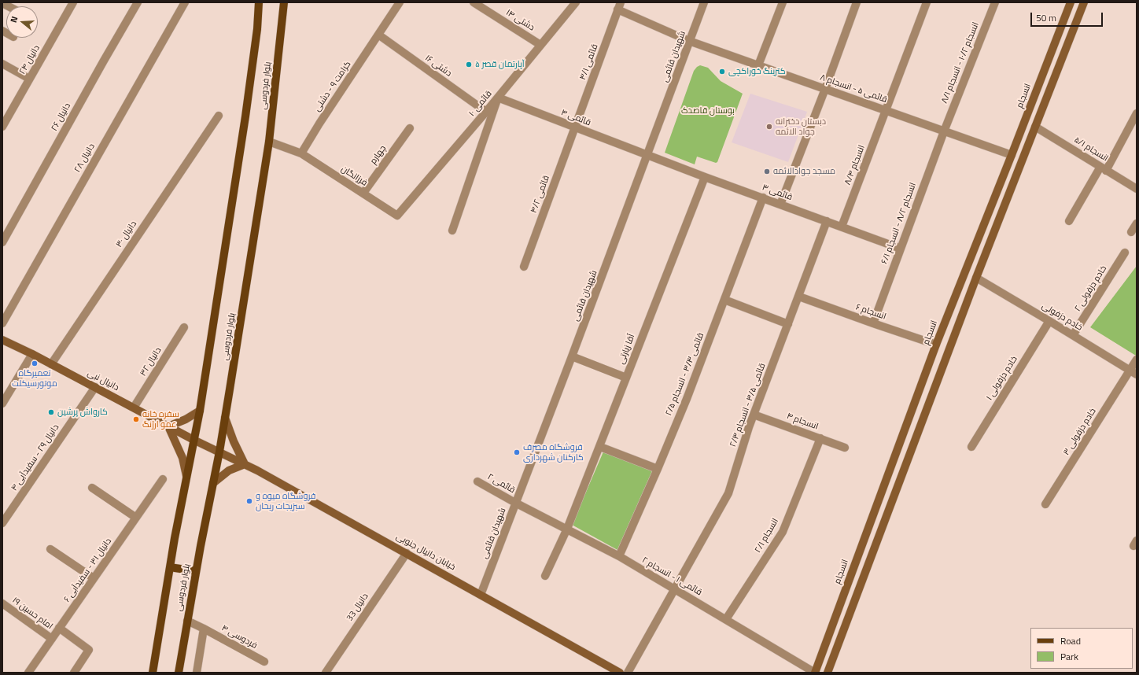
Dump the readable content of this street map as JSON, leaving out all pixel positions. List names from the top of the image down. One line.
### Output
{"streets":{"main road":["بلوار فردوسی","انسجام","دانیال نبی","خیابان دانیال جنوبی"],"street":["دشتی ۱۴","شهیدان قائمی","دانیال ۲۴","قائمی ۴/۱","انسجام ۱۰/۲ - انسجام ۸/۱","دشتی ۱۶","کرامت ۹ - دشتی","قائمی ۵ - انسجام ۸","قائمی ۱۰","دانیال ۲۶","قائمی ۴","انسجام ۵/۱","چهارم","دانیال ۲۸","انسجام ۸/۴","فرزانگان","قائمی ۳","قائمی ۴/۲","انسجام ۸/۲ - انسجام ۶/۱","دانیال ۳۰","خادم دزفولی ۲","انسجام ۶","خادم دزفولی","آقا زیارتی","دانیال ۳۲","قائمی ۳/۳ - انسجام ۲/۵","خادم دزفولی ۱","قائمی ۳/۵ - انسجام ۲/۳","انسجام ۴","خادم دزفولی ۳","دانیال ۲۹ - سفیدآبی ۴","قائمی ۲","انسجام ۲/۱","دانیال ۳۱ - سفیدآبی ۶","قائمی ۱ - انسجام ۲","دانیال 33","امام حسین ۱۹","فردوسی ۴"]},"crossings":[["دشتی ۱۴","قائمی ۱۰"],["شهیدان قائمی","قائمی ۵ - انسجام ۸"],["شهیدان قائمی","قائمی ۴"],["شهیدان قائمی","قائمی ۳"],["شهیدان قائمی","قائمی ۲"],["شهیدان قائمی","خیابان دانیال جنوبی"],["شهیدان قائمی","قائمی ۱ - انسجام ۲"],["قائمی ۴/۱","قائمی ۵ - انسجام ۸"],["قائمی ۴/۱","قائمی ۴"],["قائمی ۴/۱","قائمی ۴/۲"],["انسجام ۱۰/۲ - انسجام ۸/۱","قائمی ۵ - انسجام ۸"],["انسجام ۱۰/۲ - انسجام ۸/۱","انسجام ۸/۲ - انسجام ۶/۱"],["دشتی ۱۶","کرامت ۹ - دشتی"],["دشتی ۱۶","قائمی ۱۰"],["بلوار فردوسی","دانیال نبی"],["بلوار فردوسی","خیابان دانیال جنوبی"],["بلوار فردوسی","فردوسی ۴"],["کرامت ۹ - دشتی","فرزانگان"],["قائمی ۵ - انسجام ۸","انسجام"],["قائمی ۵ - انسجام ۸","انسجام ۸/۴"],["قائمی ۵ - انسجام ۸","انسجام ۸/۲ - انسجام ۶/۱"],["انسجام","انسجام ۶"],["انسجام","قائمی ۱ - انسجام ۲"],["قائمی ۱۰","قائمی ۴"],["قائمی ۱۰","فرزانگان"],["قائمی ۴","قائمی ۳"],["قائمی ۴","قائمی ۴/۲"],["چهارم","فرزانگان"],["انسجام ۸/۴","قائمی ۳"],["قائمی ۳","انسجام ۸/۲ - انسجام ۶/۱"],["قائمی ۳","آقا زیارتی"],["قائمی ۳","قائمی ۳/۳ - انسجام ۲/۵"],["قائمی ۳","قائمی ۳/۵ - انسجام ۲/۳"],["انسجام ۸/۲ - انسجام ۶/۱","انسجام ۶"],["دانیال ۳۰","دانیال نبی"],["خادم دزفولی ۲","خادم دزفولی"],["انسجام ۶","قائمی ۳/۵ - انسجام ۲/۳"],["خادم دزفولی","خادم دزفولی ۱"],["خادم دزفولی","خادم دزفولی ۳"],["آقا زیارتی","قائمی ۱ - انسجام ۲"],["دانیال ۳۲","دانیال نبی"],["قائمی ۳/۳ - انسجام ۲/۵","قائمی ۱ - انسجام ۲"],["دانیال نبی","دانیال ۲۹ - سفیدآبی ۴"],["دانیال نبی","خیابان دانیال جنوبی"],["قائمی ۳/۵ - انسجام ۲/۳","انسجام ۴"],["قائمی ۳/۵ - انسجام ۲/۳","قائمی ۱ - انسجام ۲"],["انسجام ۴","انسجام ۲/۱"],["قائمی ۲","قائمی ۱ - انسجام ۲"],["انسجام ۲/۱","قائمی ۱ - انسجام ۲"],["خیابان دانیال جنوبی","دانیال 33"],["دانیال ۳۱ - سفیدآبی ۶","امام حسین ۱۹"]],"parks":["بوستان قاصدک"],"places":["آپارتمان قصر ۵","کترینگ خوراکچی","دبستان دخترانه جواد الائمه","مسجد جوادالائمه","تعمیرگاه موتورسیکلت","کارواش پرشین","سفره خانه عمو ارژنگ","فروشگاه مصرف کارکنان شهرداری","فروشگاه میوه و سبزیجات ریحان"],"legend":["Road","Park"],"scale_bar":"50 m","north":"left"}
